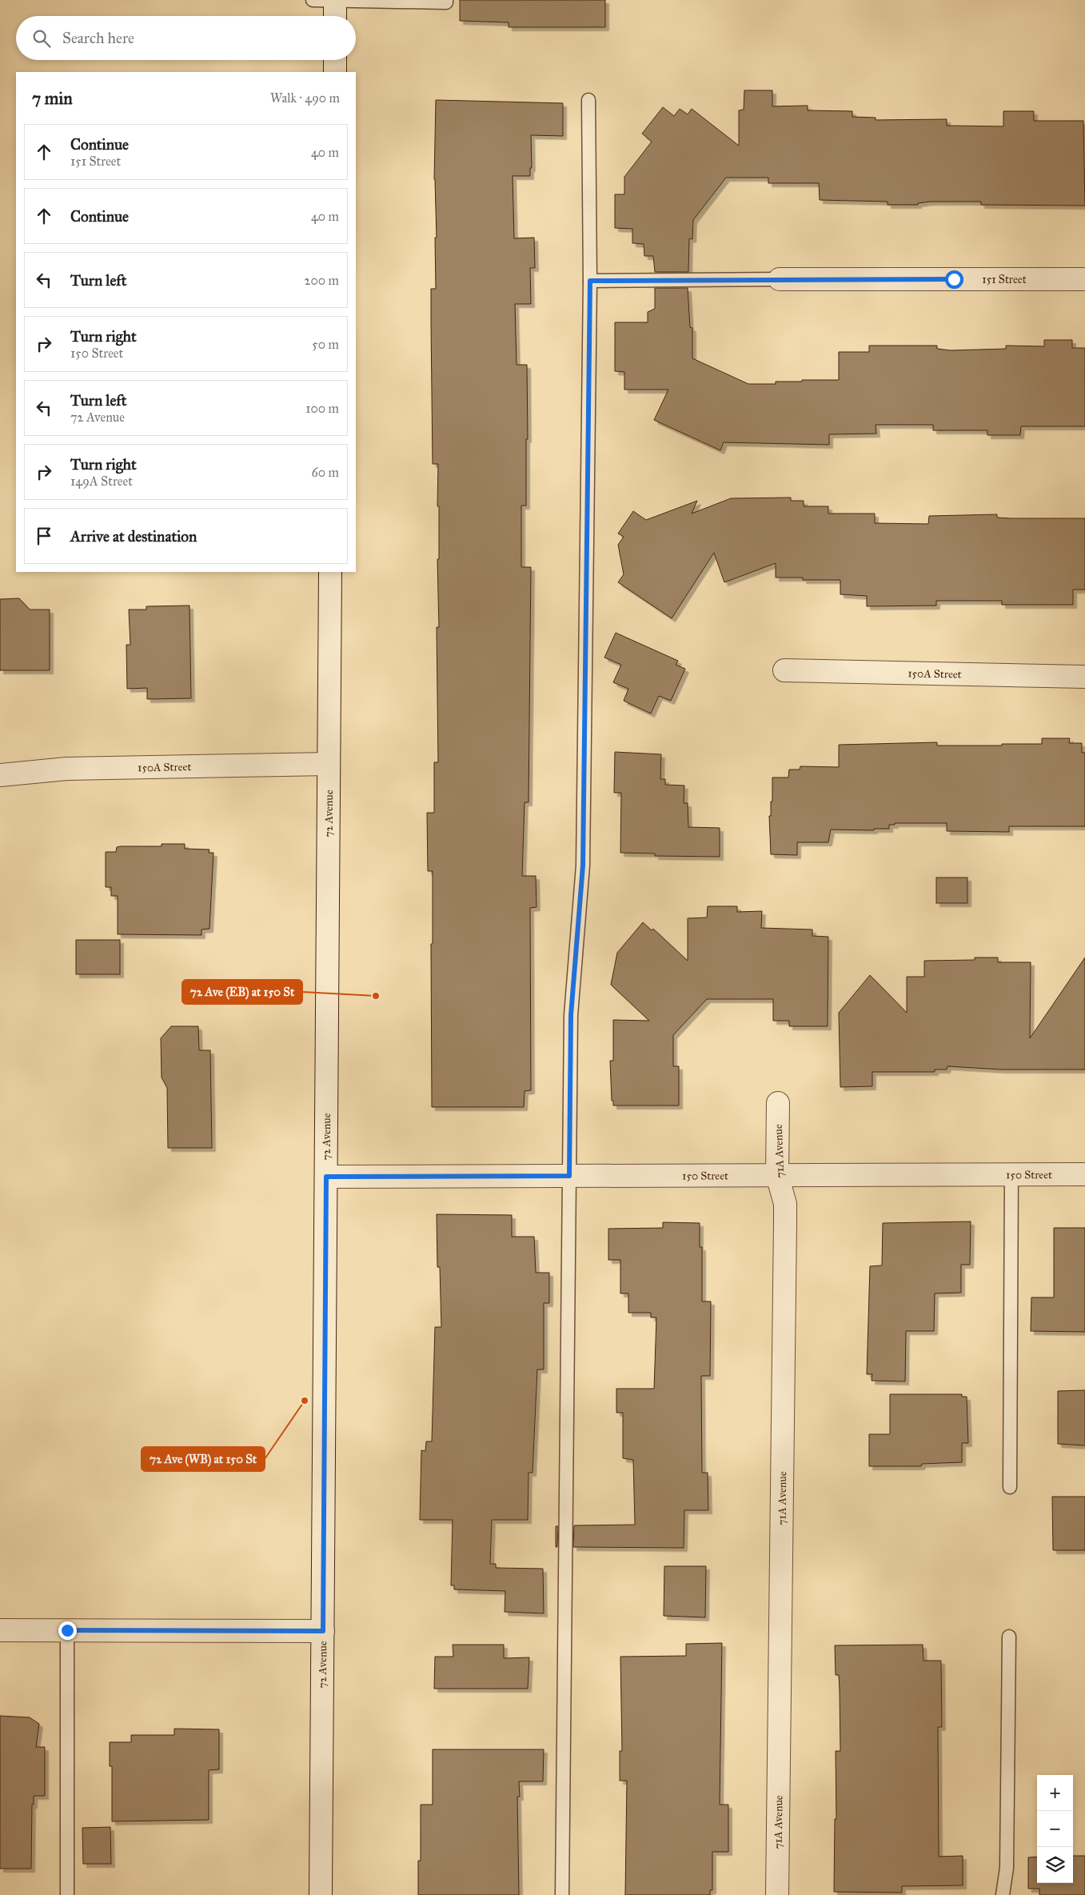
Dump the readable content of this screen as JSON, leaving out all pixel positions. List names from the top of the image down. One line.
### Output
{"streets":{"street":["151 Street","150A Street","72 Avenue","71A Avenue","150 Street"]},"crossings":[["150A Street","72 Avenue"],["72 Avenue","150 Street"],["71A Avenue","150 Street"]],"places":["72 Ave (EB) at 150 St","72 Ave (WB) at 150 St"],"page":{"search":"Search here","heading":["7 min","Walk · 490 m"],"list":[["Continue","151 Street","40 m"],["Continue","40 m"],["Turn left","200 m"],["Turn right","150 Street","50 m"],["Turn left","72 Avenue","100 m"],["Turn right","149A Street","60 m"],"Arrive at destination"],"map_buttons":["+","−"]}}
